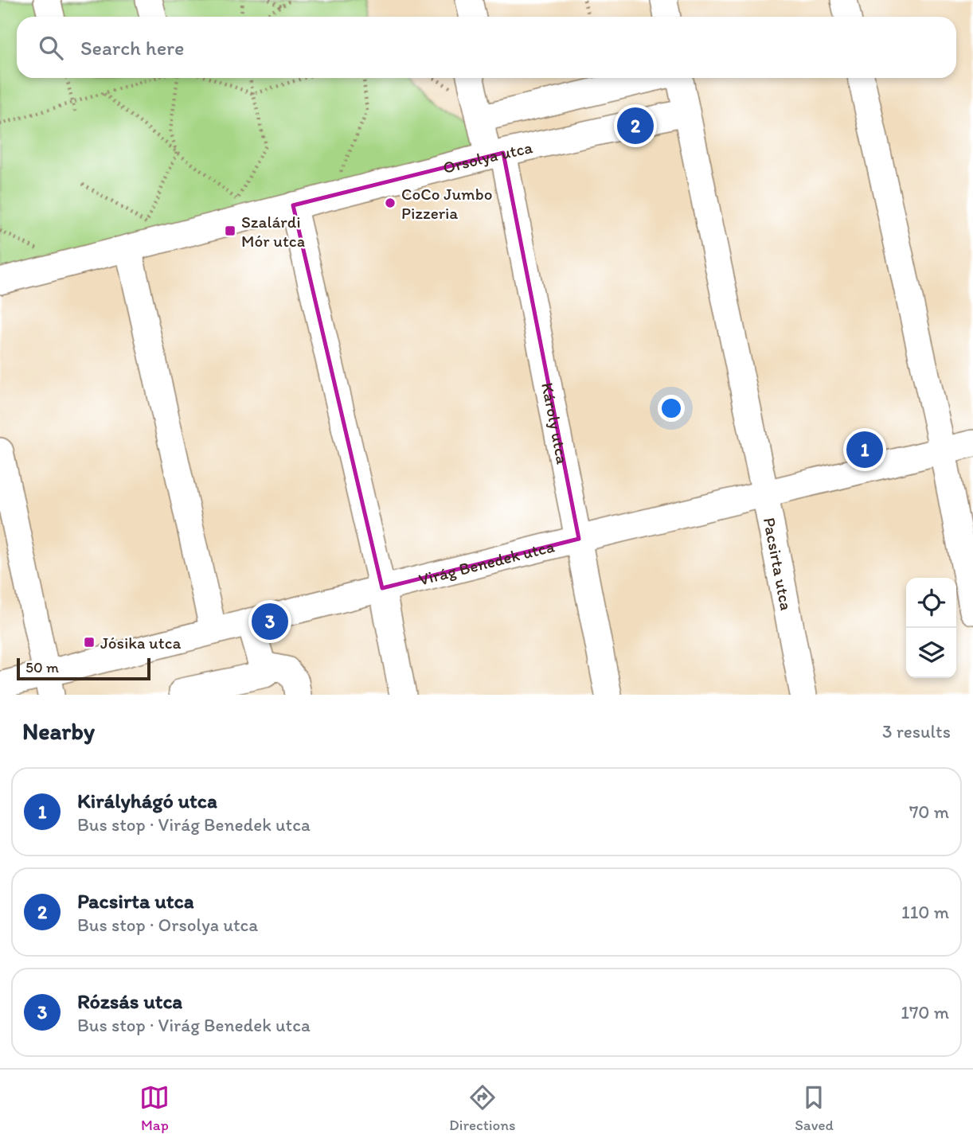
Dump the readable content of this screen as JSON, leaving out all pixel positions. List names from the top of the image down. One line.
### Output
{"streets":{"street":["Orsolya utca","Károly utca","Virág Benedek utca","Pacsirta utca"]},"crossings":[["Orsolya utca","Károly utca"],["Orsolya utca","Pacsirta utca"],["Károly utca","Virág Benedek utca"],["Virág Benedek utca","Pacsirta utca"]],"places":{"other":["CoCo Jumbo Pizzeria"],"transit":["Szalárdi Mór utca","Jósika utca"]},"scale_bar":"50 m","page":{"search":"Search here","pins":["2","1","3"],"scale":"50 m","heading":["Nearby","3 results"],"list":[{"mark":"1","name":"Királyhágó utca","note":"Bus stop · Virág Benedek utca","value":"70 m"},{"mark":"2","name":"Pacsirta utca","note":"Bus stop · Orsolya utca","value":"110 m"},{"mark":"3","name":"Rózsás utca","note":"Bus stop · Virág Benedek utca","value":"170 m"}],"nav":["Map","Directions","Saved"]}}
